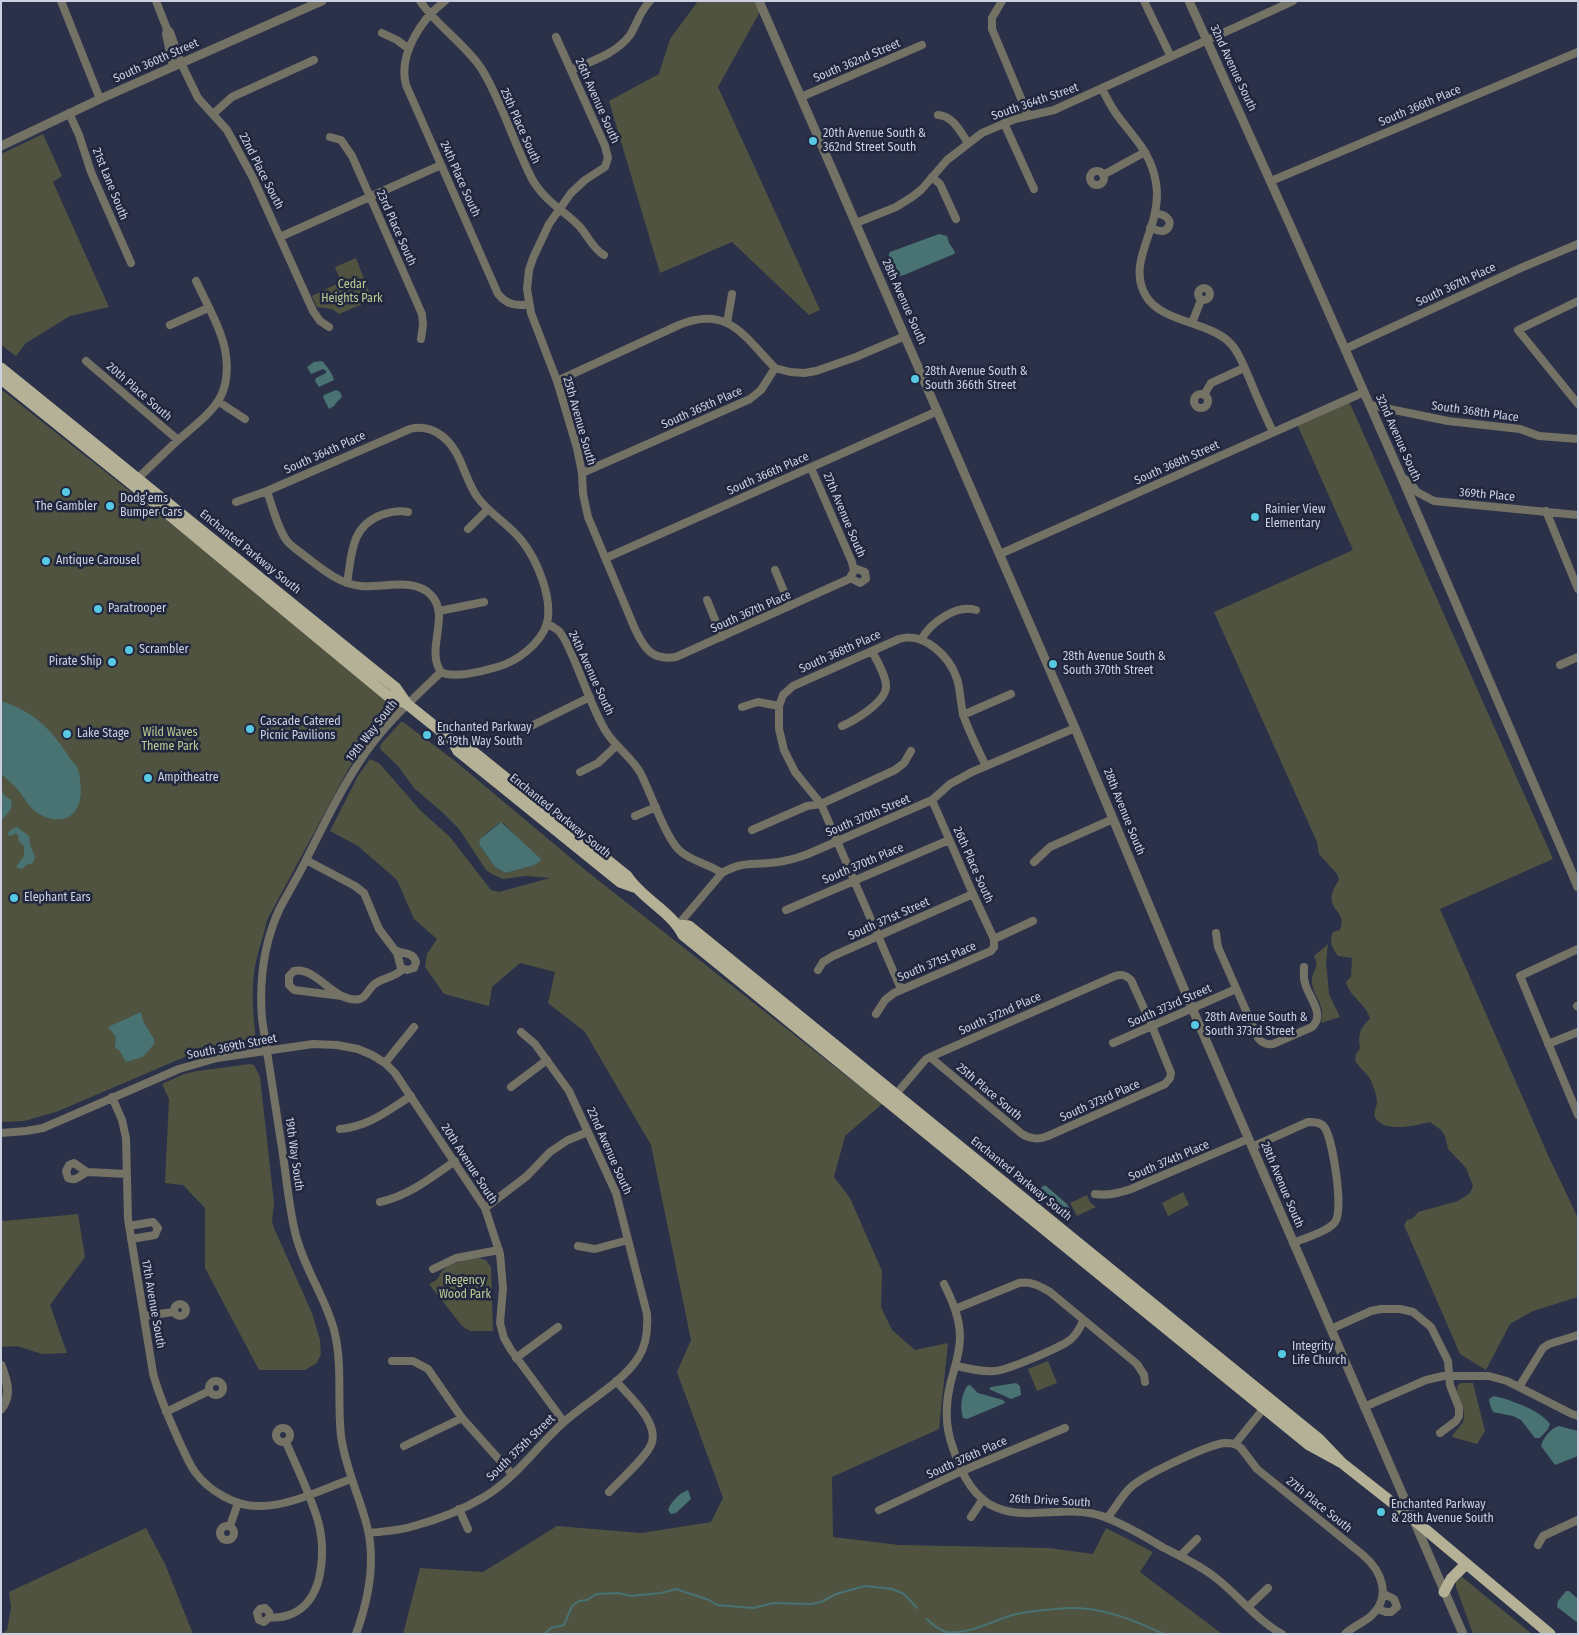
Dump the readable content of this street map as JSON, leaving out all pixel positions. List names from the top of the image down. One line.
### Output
{"streets":{"main road":["Enchanted Parkway South"],"street":["South 360th Street","South 362nd Street","32nd Avenue South","26th Avenue South","South 364th Street","South 366th Place","25th Place South","22nd Place South","24th Place South","21st Lane South","23rd Place South","South 367th Place","28th Avenue South","20th Place South","South 365th Place","South 368th Place","25th Avenue South","South 364th Place","South 368th Street","369th Place","27th Avenue South","24th Avenue South","19th Way South","South 370th Street","South 370th Place","26th Place South","South 371st Street","South 371st Place","South 373rd Street","South 372nd Place","South 369th Street","South 373rd Place","22nd Avenue South","South 374th Place","20th Avenue South","17th Avenue South","South 375th Street","South 376th Place","26th Drive South","27th Place South"]},"crossings":[["South 360th Street","22nd Place South"],["South 360th Street","21st Lane South"],["South 362nd Street","28th Avenue South"],["32nd Avenue South","South 364th Street"],["32nd Avenue South","South 366th Place"],["32nd Avenue South","South 367th Place"],["32nd Avenue South","South 368th Place"],["32nd Avenue South","South 368th Street"],["32nd Avenue South","369th Place"],["26th Avenue South","25th Avenue South"],["South 364th Street","28th Avenue South"],["South 366th Place","28th Avenue South"],["South 366th Place","25th Avenue South"],["South 366th Place","27th Avenue South"],["25th Place South","24th Place South"],["25th Place South","25th Avenue South"],["25th Place South","South 372nd Place"],["25th Place South","South 373rd Place"],["24th Place South","25th Avenue South"],["South 367th Place","25th Avenue South"],["South 367th Place","27th Avenue South"],["28th Avenue South","South 368th Street"],["28th Avenue South","Enchanted Parkway South"],["28th Avenue South","South 370th Street"],["28th Avenue South","South 373rd Street"],["28th Avenue South","South 374th Place"],["South 365th Place","25th Avenue South"],["Enchanted Parkway South","19th Way South"],["Enchanted Parkway South","South 370th Street"],["Enchanted Parkway South","South 372nd Place"],["24th Avenue South","South 370th Street"],["19th Way South","South 369th Street"],["19th Way South","South 375th Street"],["South 370th Street","26th Place South"],["South 370th Place","26th Place South"],["26th Place South","South 371st Street"],["26th Place South","South 371st Place"],["South 373rd Street","South 372nd Place"],["South 373rd Street","South 373rd Place"],["South 372nd Place","South 373rd Place"],["South 369th Street","20th Avenue South"],["South 369th Street","17th Avenue South"],["22nd Avenue South","South 375th Street"],["20th Avenue South","South 375th Street"],["South 376th Place","26th Drive South"]],"parks":["Cedar Heights Park","Wild Waves Theme Park","Regency Wood Park"],"places":["20th Avenue South & 362nd Street South","28th Avenue South & South 366th Street","The Gambler","Dodg’ems Bumper Cars","Rainier View Elementary","Antique Carousel","Paratrooper","Scrambler","Pirate Ship","28th Avenue South & South 370th Street","Cascade Catered Picnic Pavilions","Lake Stage","Enchanted Parkway & 19th Way South","Ampitheatre","Elephant Ears","28th Avenue South & South 373rd Street","Integrity Life Church","Enchanted Parkway & 28th Avenue South"]}
